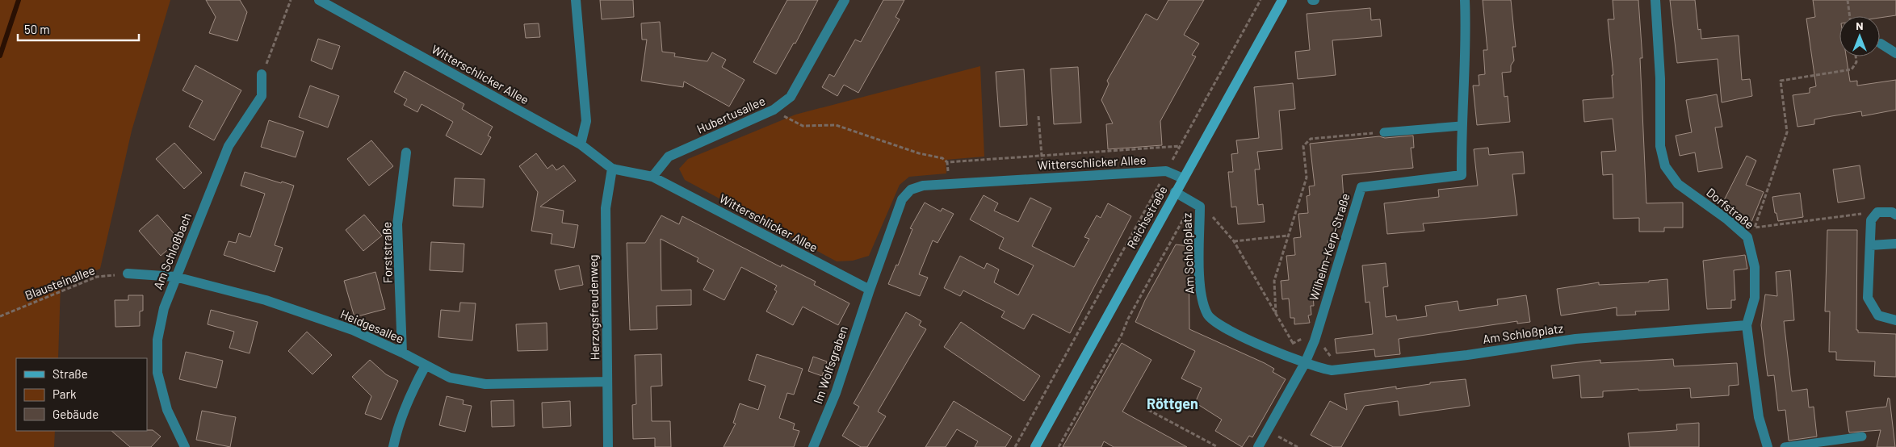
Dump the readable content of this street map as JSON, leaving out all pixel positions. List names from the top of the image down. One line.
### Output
{"streets":{"main road":["Reichsstraße"],"street":["Witterschlicker Allee","Hubertusallee","Dorfstraße","Wilhelm-Kerp-Straße","Am Schloßbach","Forststraße","Am Schloßplatz","Herzogsfreudenweg","Heidgesallee","Im Wolfsgraben"],"path":["Blausteinallee"]},"crossings":[["Witterschlicker Allee","Hubertusallee"],["Witterschlicker Allee","Reichsstraße"],["Witterschlicker Allee","Herzogsfreudenweg"],["Witterschlicker Allee","Im Wolfsgraben"],["Dorfstraße","Am Schloßplatz"],["Reichsstraße","Am Schloßplatz"],["Wilhelm-Kerp-Straße","Am Schloßplatz"],["Am Schloßbach","Heidgesallee"],["Forststraße","Heidgesallee"],["Blausteinallee","Heidgesallee"],["Herzogsfreudenweg","Heidgesallee"]],"districts":["Röttgen"],"legend":["Straße","Park","Gebäude"],"scale_bar":"50 m","north":"top"}
